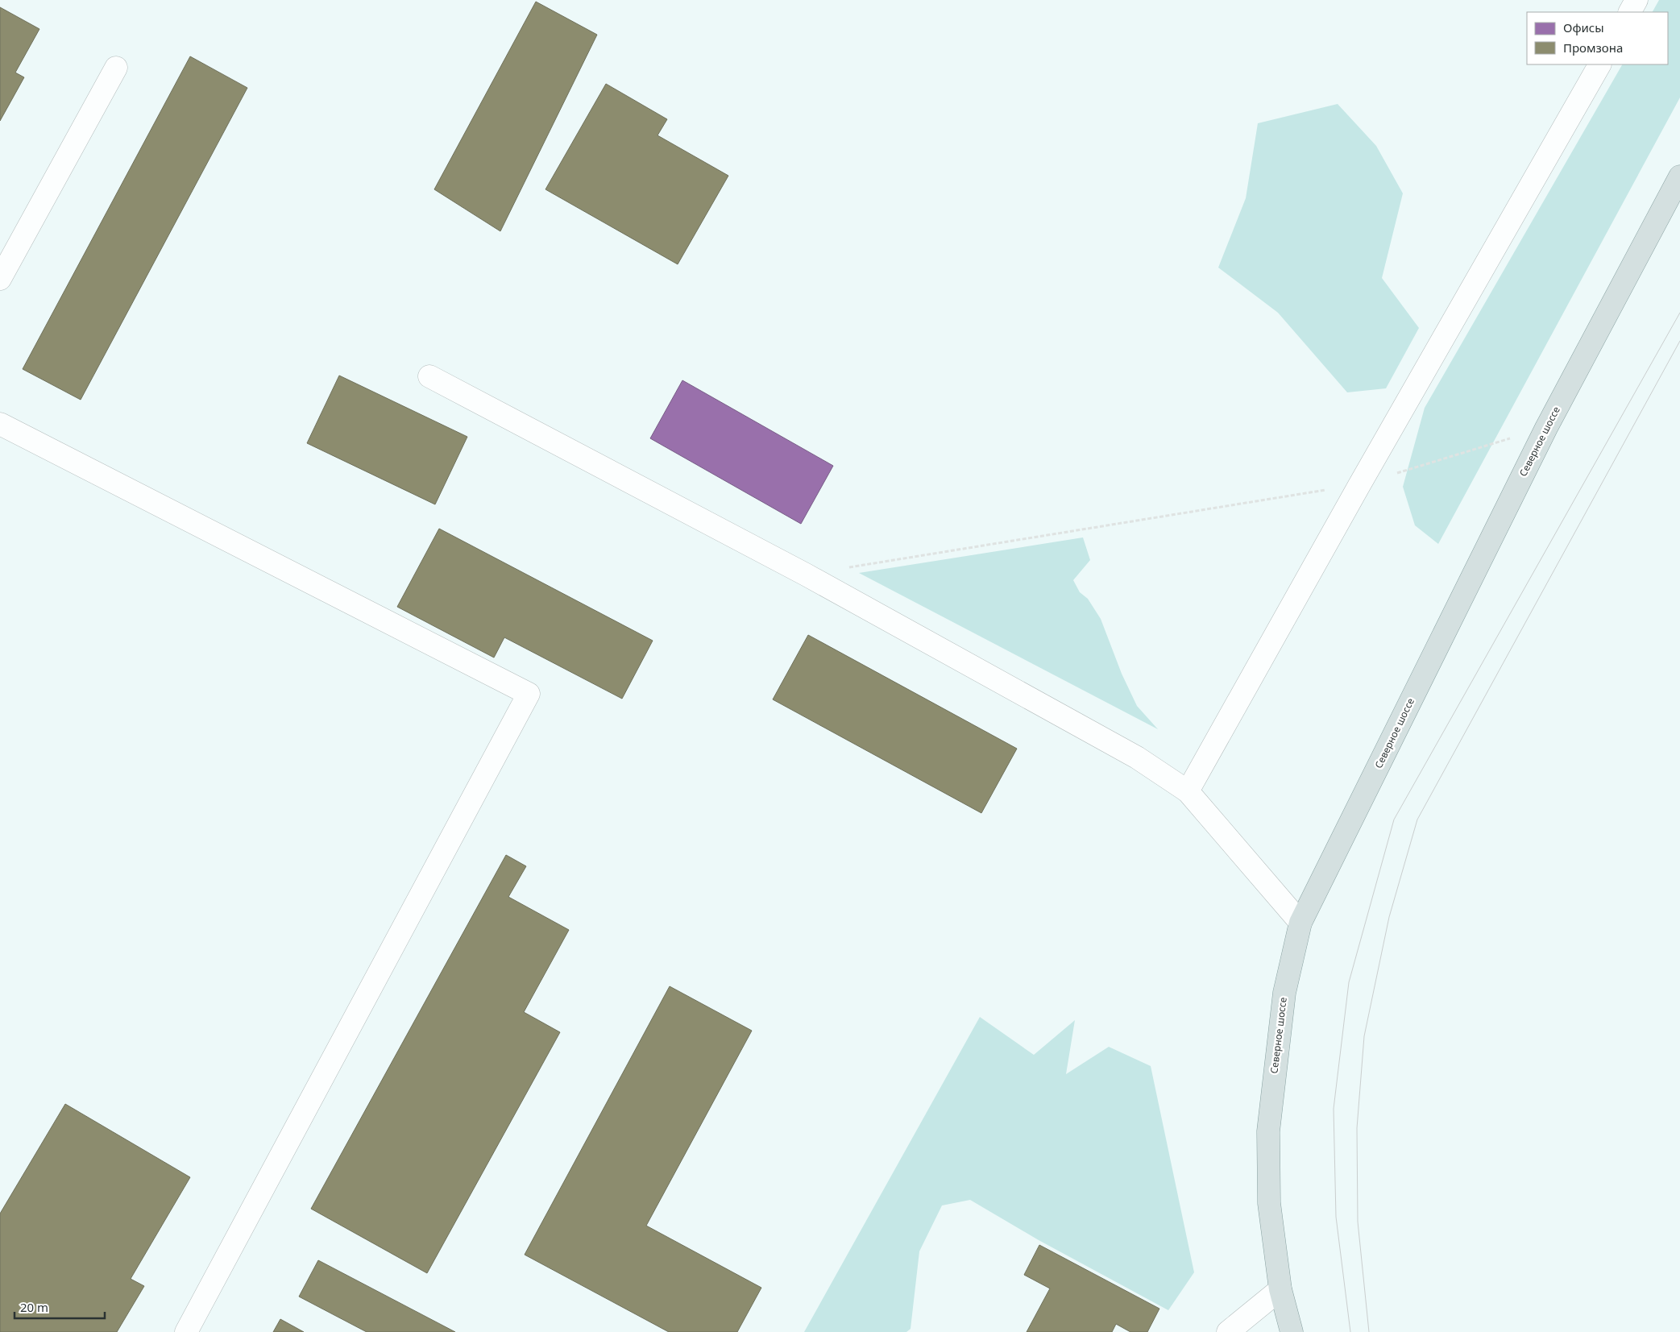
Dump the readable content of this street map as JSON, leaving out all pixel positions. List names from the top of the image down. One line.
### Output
{"streets":{"main road":["Северное шоссе"]},"legend":["Офисы","Промзона"],"scale_bar":"20 m"}
